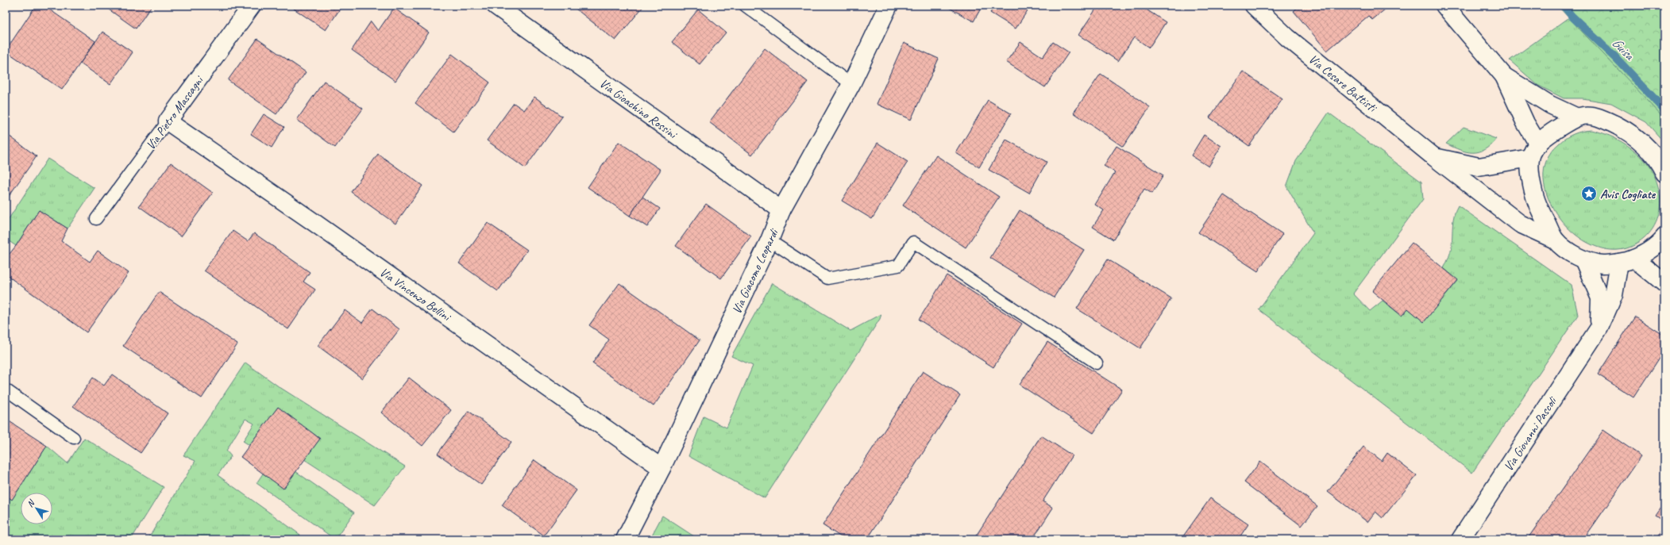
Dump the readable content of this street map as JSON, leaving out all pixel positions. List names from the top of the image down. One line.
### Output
{"streets":{"street":["Via Cesare Battisti","Via Gioachino Rossini","Via Pietro Mascagni","Via Giacomo Leopardi","Via Vincenzo Bellini","Via Giovanni Pascoli"]},"crossings":[["Via Gioachino Rossini","Via Giacomo Leopardi"],["Via Pietro Mascagni","Via Vincenzo Bellini"],["Via Giacomo Leopardi","Via Vincenzo Bellini"]],"water":["Guisa"],"places":{"place":["Avis Cogliate"]},"north":"top left"}
